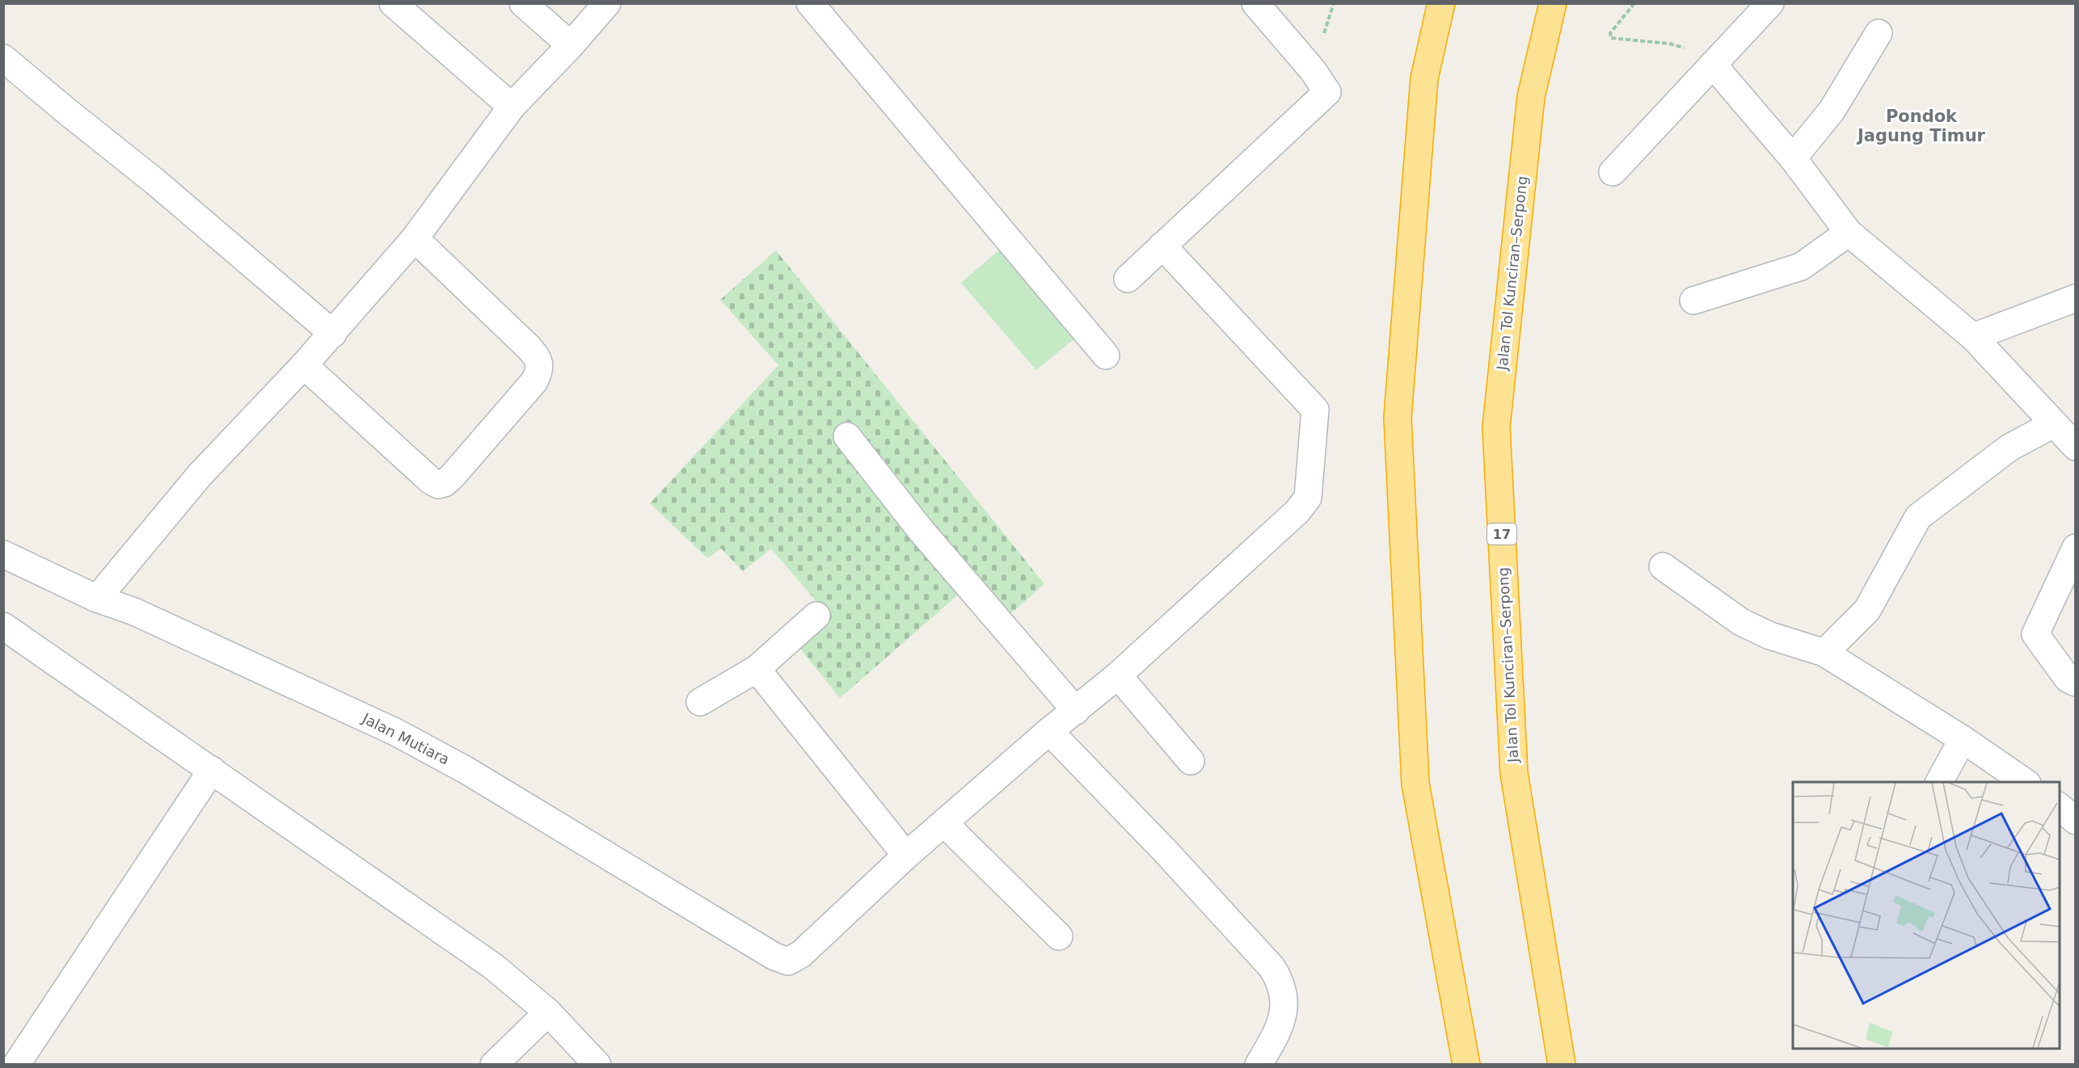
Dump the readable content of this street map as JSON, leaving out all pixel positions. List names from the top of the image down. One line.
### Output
{"streets":{"highway":["Jalan Tol Kunciran–Serpong","17"],"street":["Jalan Mutiara"]},"districts":["Pondok Jagung Timur"]}
